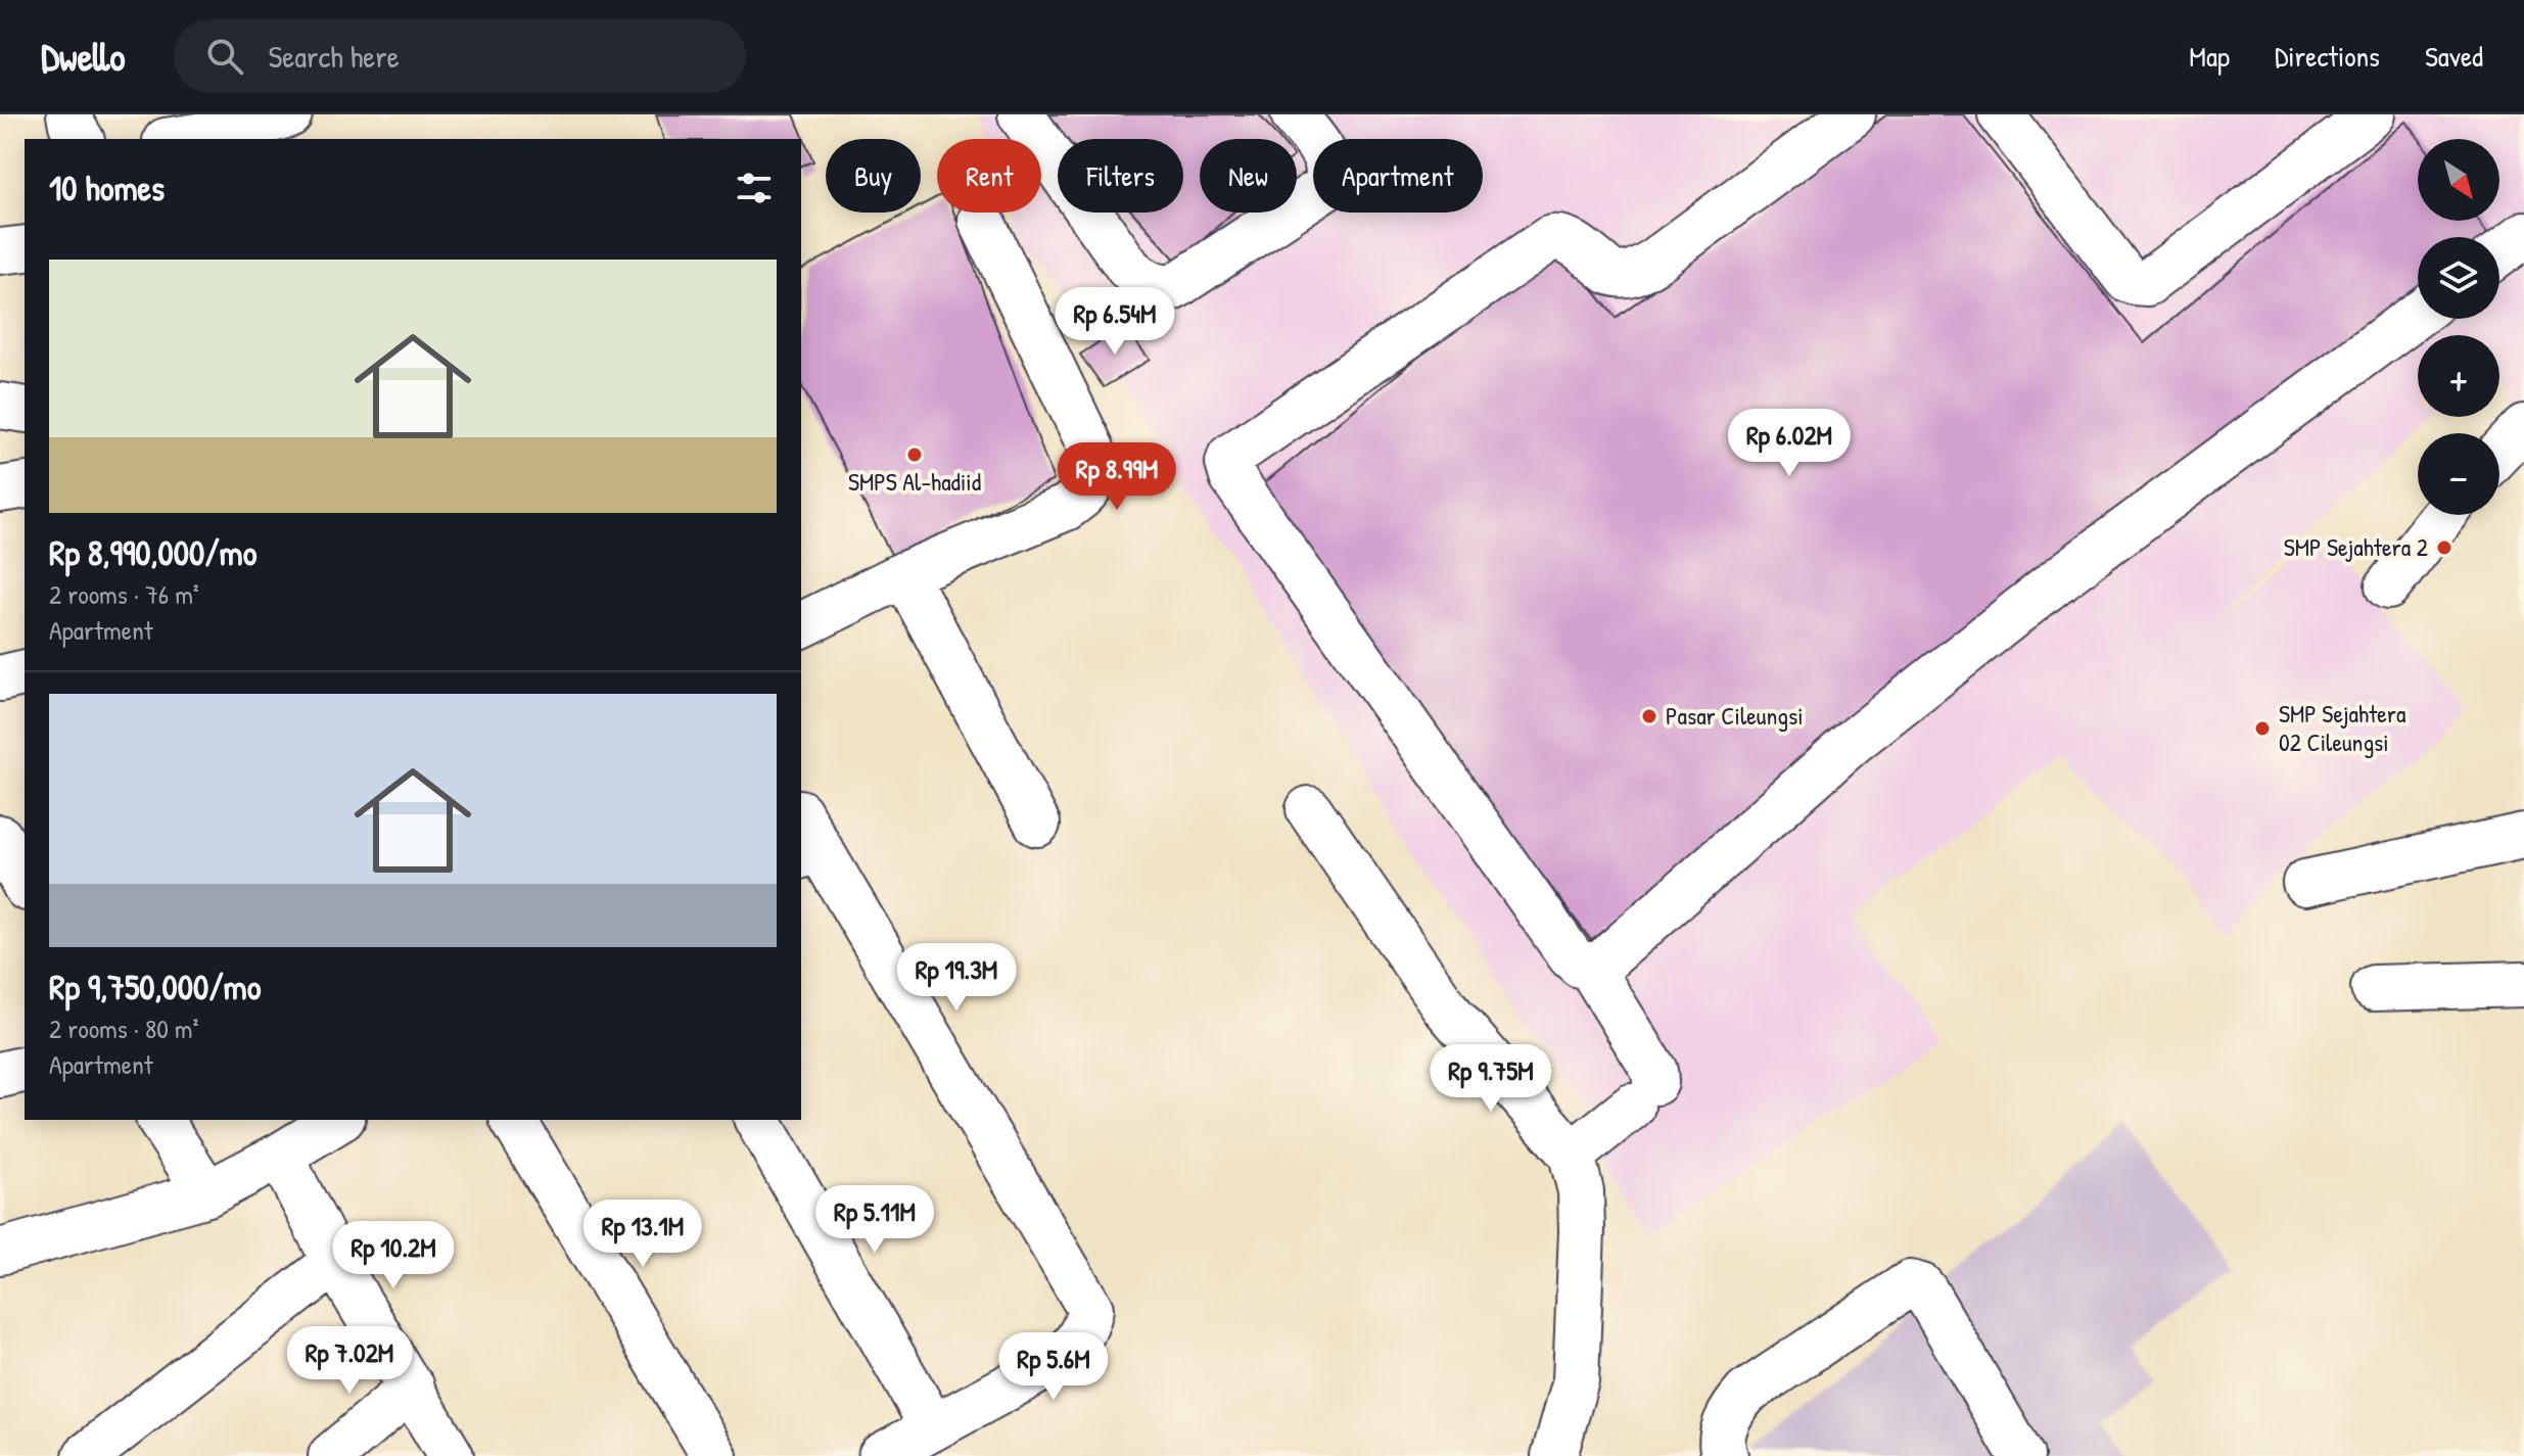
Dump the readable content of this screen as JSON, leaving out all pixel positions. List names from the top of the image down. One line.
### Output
{"places":["SMPS Al-hadiid","SMP Sejahtera 2","Pasar Cileungsi","SMP Sejahtera 02 Cileungsi"],"north":"bottom right","page":{"header":"Dwello","search":"Search here","nav":["Map","Directions","Saved"],"map_buttons":["+","−"],"chip":["Buy","Rent","Filters","New","Apartment"],"heading":"10 homes","list":[{"name":"Rp 8,990,000/mo","note":"2 rooms · 76 m² · Apartment"},{"name":"Rp 9,750,000/mo","note":"2 rooms · 80 m² · Apartment"}],"price":["Rp 6.54M","Rp 6.02M","Rp 8.99M","Rp 19.3M","Rp 9.75M","Rp 5.11M","Rp 13.1M","Rp 10.2M","Rp 7.02M","Rp 5.6M"]}}
